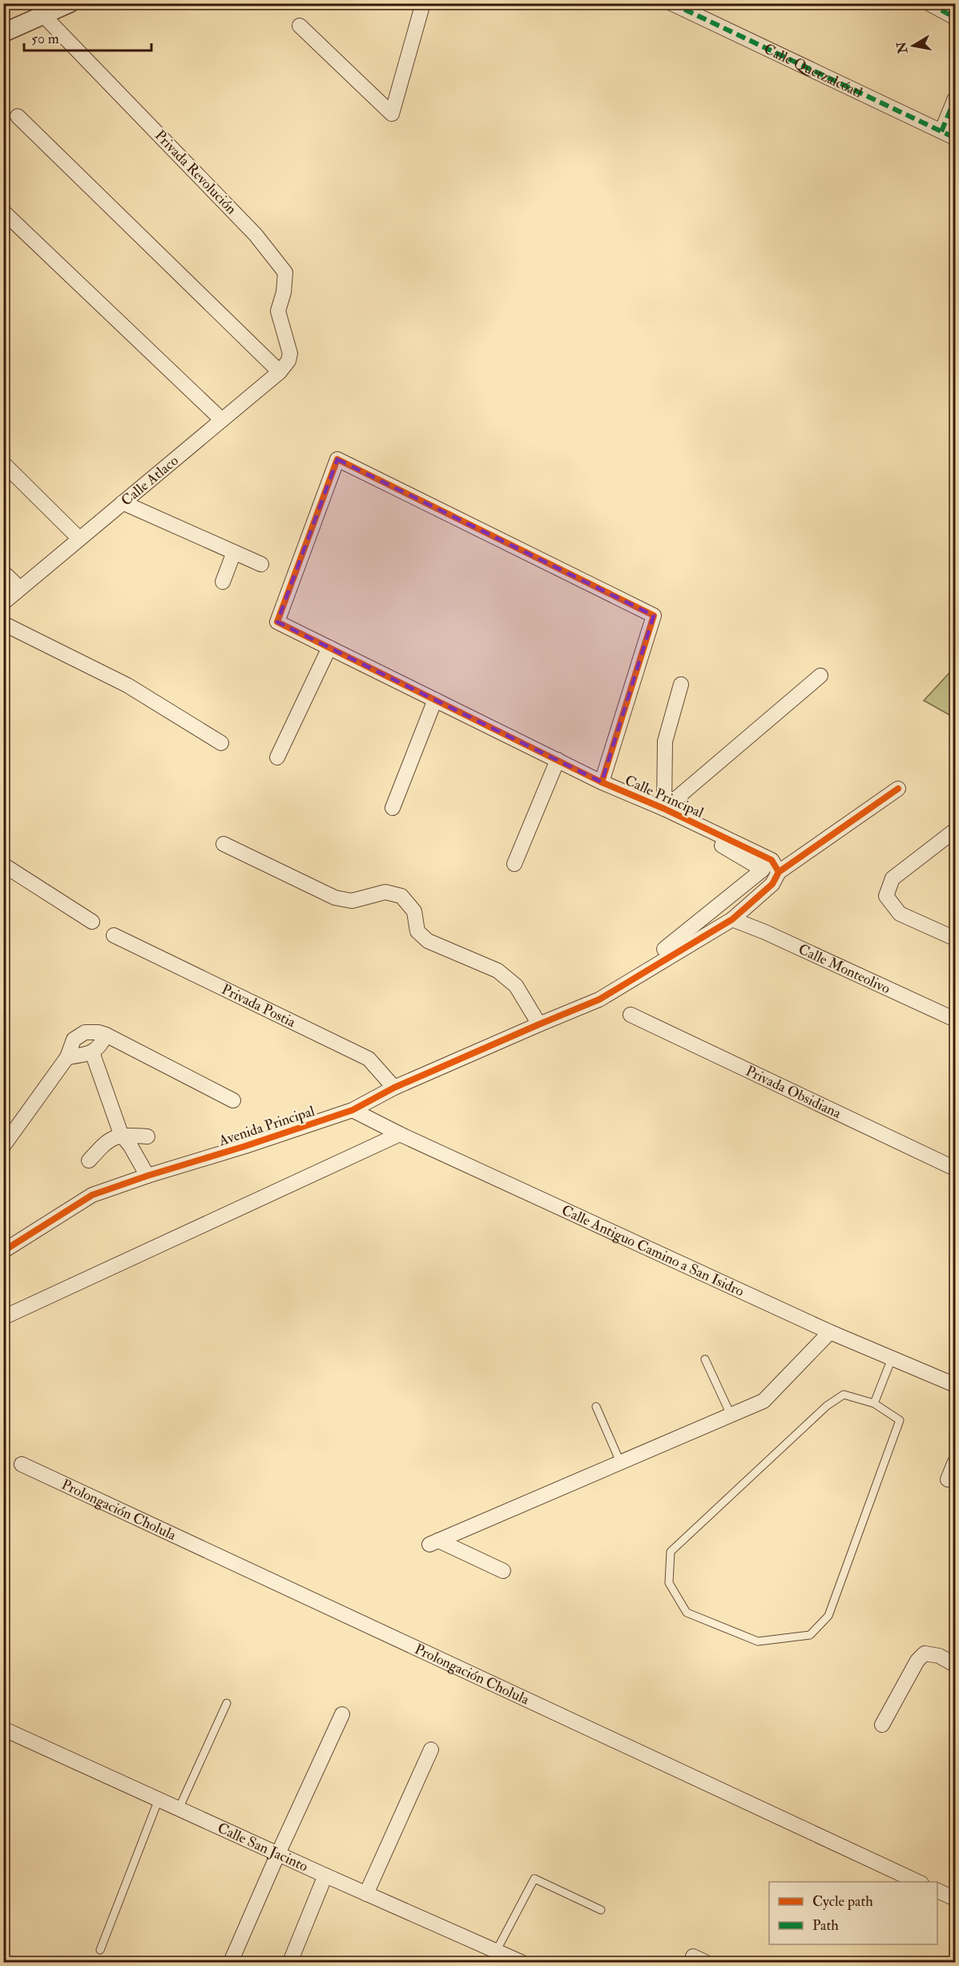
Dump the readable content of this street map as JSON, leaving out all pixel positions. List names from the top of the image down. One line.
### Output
{"streets":{"street":["Calle Quetzalcóatl","Privada Revolución","Calle Atlaco","Calle Principal","Calle Monteolivo","Privada Postia","Privada Obsidiana","Avenida Principal","Calle Antiguo Camino a San Isidro","Prolongación Cholula","Calle San Jacinto"]},"crossings":[["Privada Revolución","Calle Atlaco"],["Privada Postia","Avenida Principal"],["Avenida Principal","Calle Antiguo Camino a San Isidro"]],"legend":["Cycle path","Path"],"scale_bar":"50 m","north":"left"}
